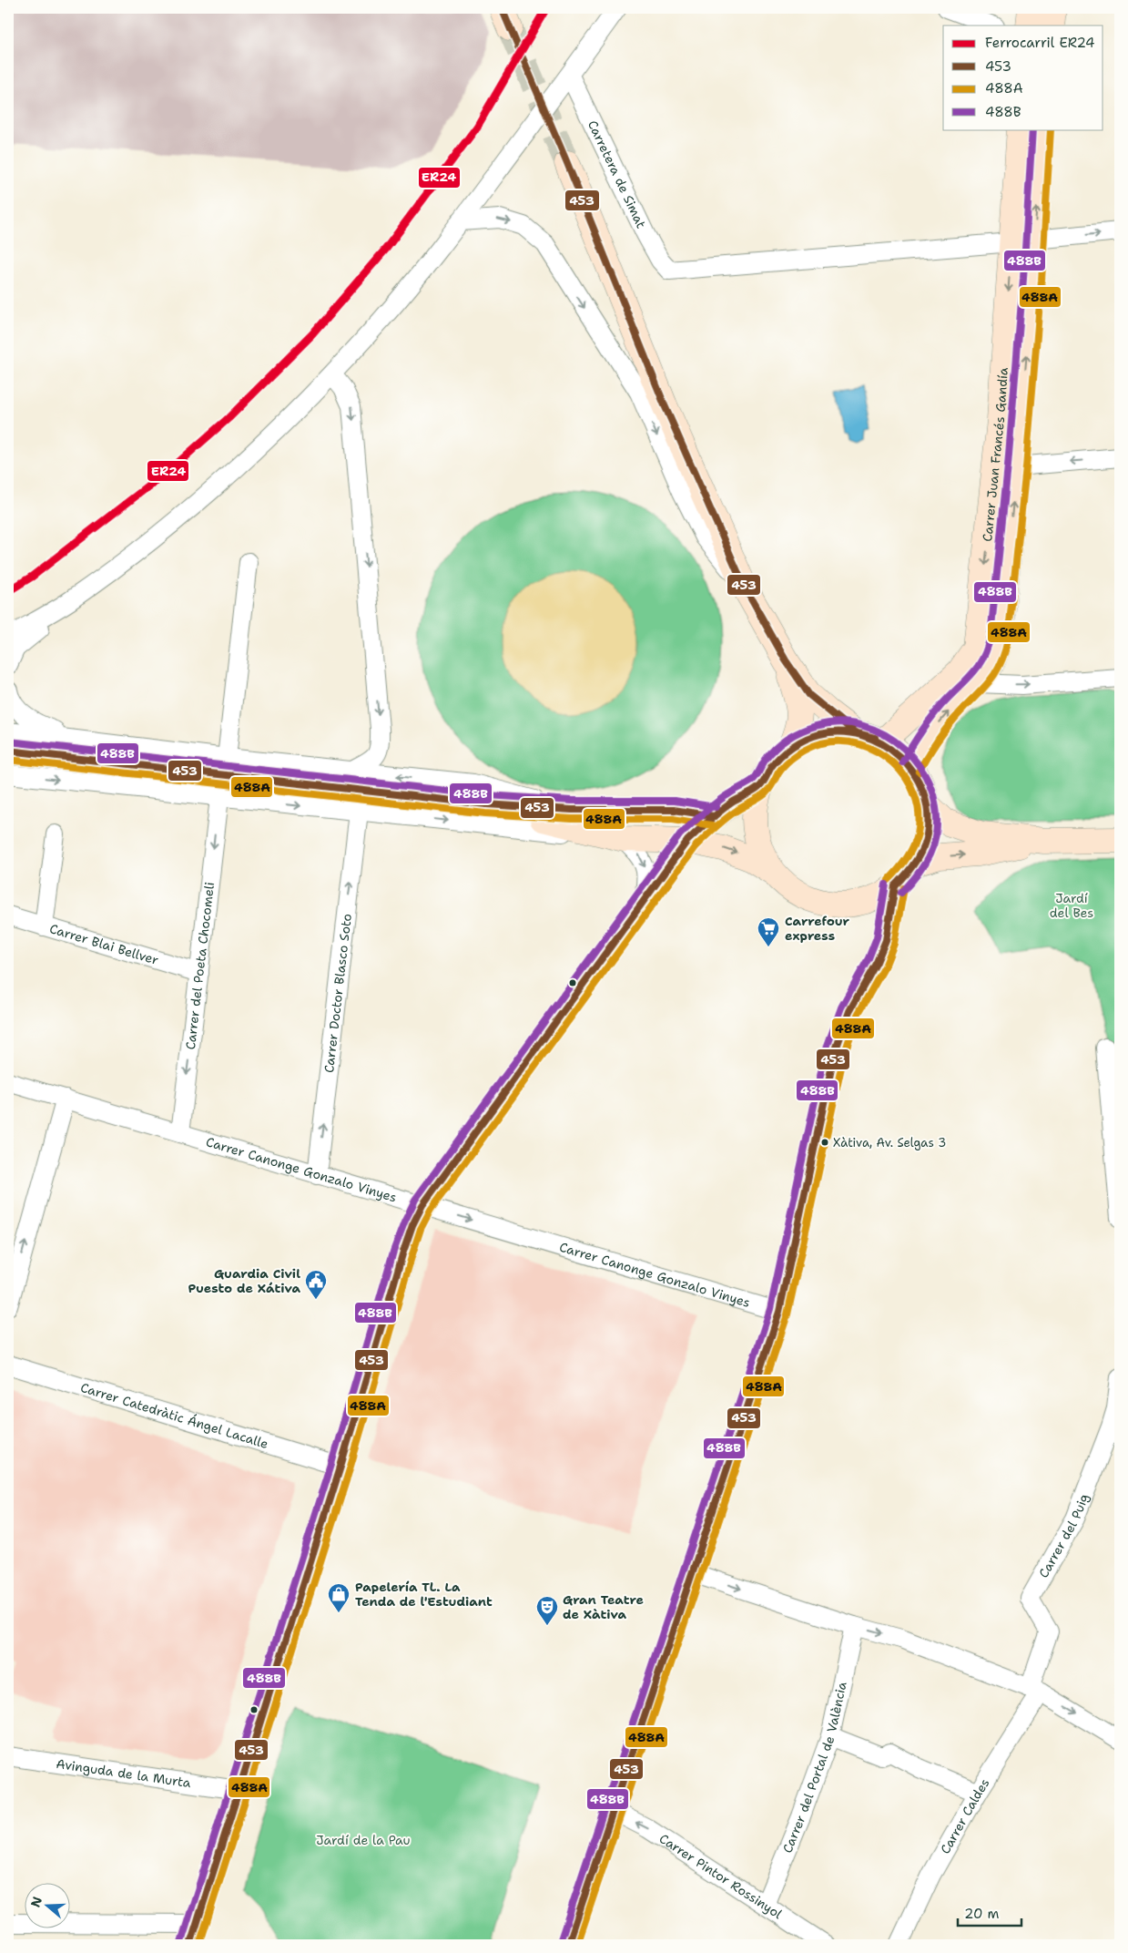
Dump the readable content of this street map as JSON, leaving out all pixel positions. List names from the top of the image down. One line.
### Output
{"streets":{"main road":["Carrer Juan Francés Gandía"],"street":["Carretera de Simat","Carrer Blai Bellver","Carrer del Poeta Chocomeli","Carrer Doctor Blasco Soto","Carrer Canonge Gonzalo Vinyes","Carrer Catedràtic Ángel Lacalle","Carrer del Puig","Carrer del Portal de València","Avinguda de la Murta","Carrer Caldes","Carrer Pintor Rossinyol"]},"crossings":[["Carretera de Simat","Carrer Juan Francés Gandía"],["Carrer Blai Bellver","Carrer del Poeta Chocomeli"],["Carrer del Poeta Chocomeli","Carrer Canonge Gonzalo Vinyes"],["Carrer Doctor Blasco Soto","Carrer Canonge Gonzalo Vinyes"],["Carrer del Puig","Carrer Caldes"],["Carrer del Portal de València","Carrer Pintor Rossinyol"]],"one_way":["Carrer Doctor Blasco Soto","Carrer Canonge Gonzalo Vinyes","Carrer Pintor Rossinyol"],"parks":["Jardí del Bes","Jardí de la Pau"],"places":{"supermarket":["Carrefour express"],"other":["Xàtiva, Av. Selgas 3"],"public building":["Guardia Civil Puesto de Xátiva"],"shop":["Papelería TL. La Tenda de l'Estudiant"],"theatre":["Gran Teatre de Xàtiva"]},"lines":["rail line ER24","transit line 453","transit line 488A","transit line 488B"],"legend":["Ferrocarril ER24","453","488A","488B"],"scale_bar":"20 m","north":"left"}
